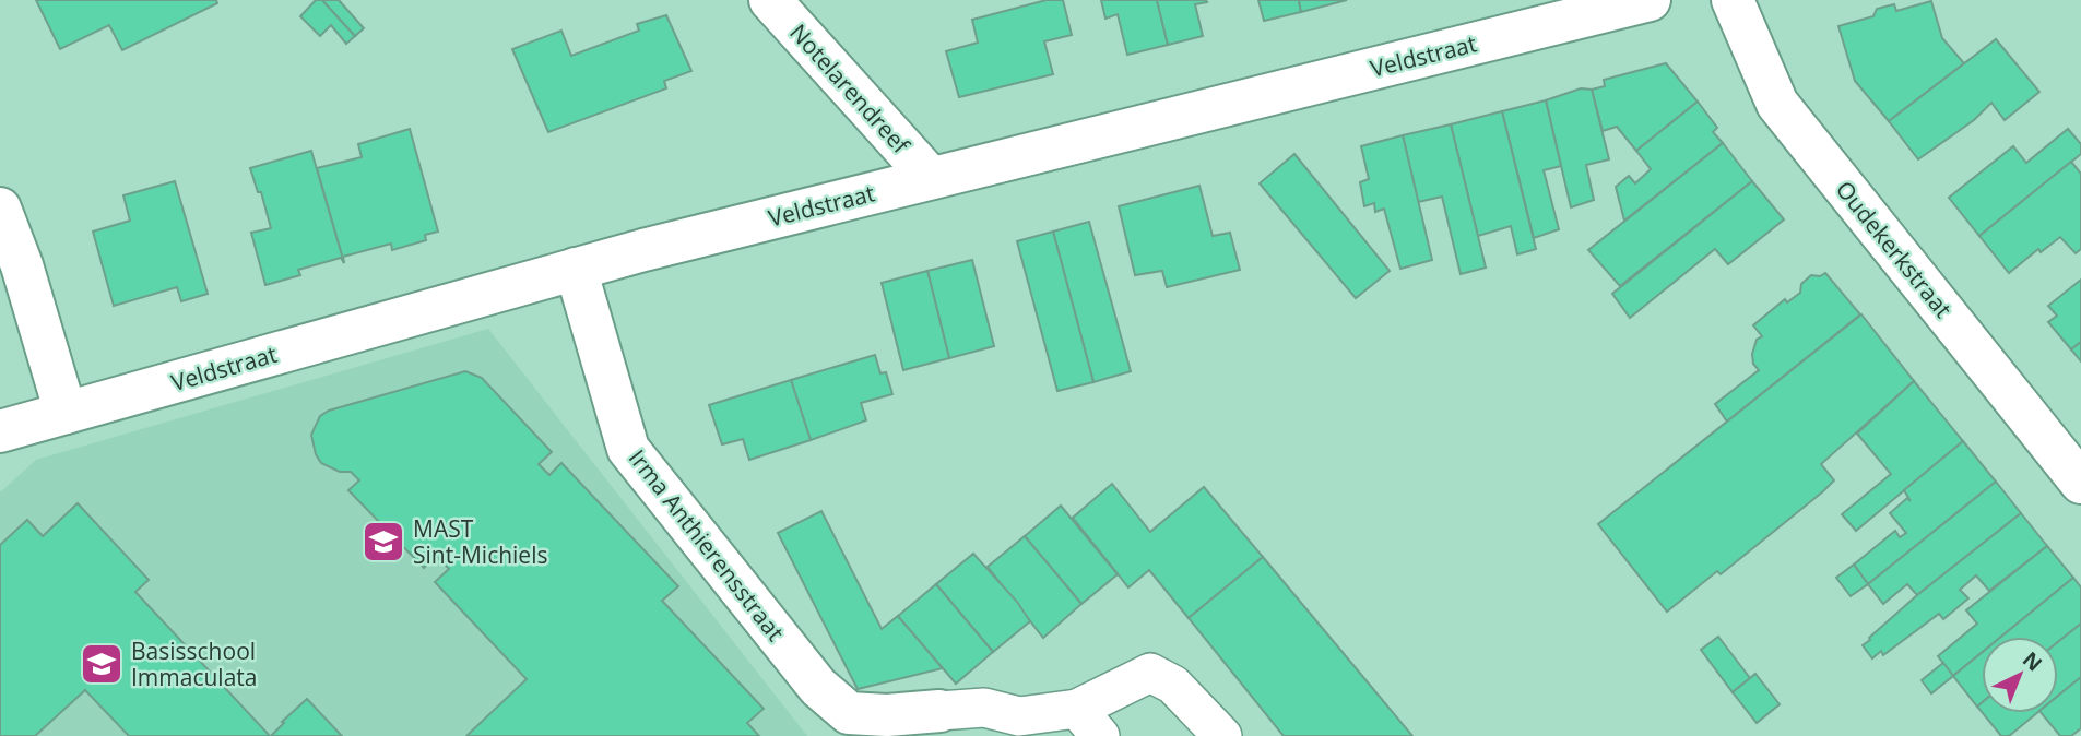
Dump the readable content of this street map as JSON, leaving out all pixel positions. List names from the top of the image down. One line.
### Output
{"streets":{"street":["Veldstraat","Notelarendreef","Oudekerkstraat","Irma Anthierensstraat"]},"crossings":[["Veldstraat","Notelarendreef"],["Veldstraat","Irma Anthierensstraat"]],"places":{"school or university":["MAST Sint-Michiels","Basisschool Immaculata"]},"north":"top right"}
